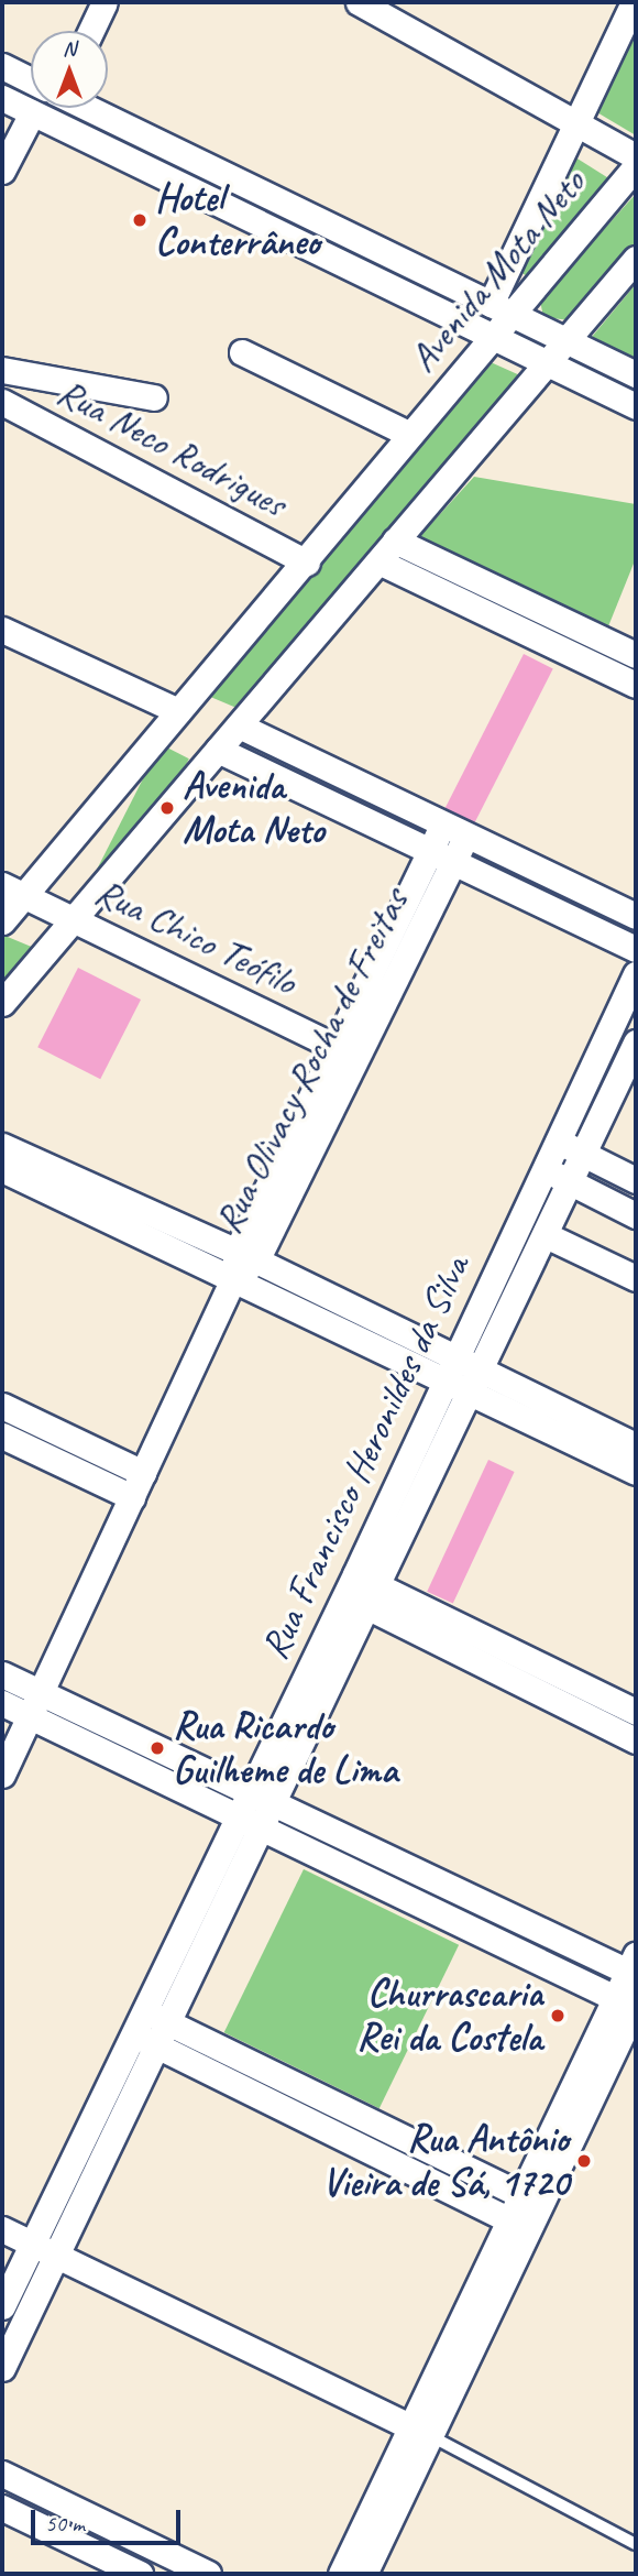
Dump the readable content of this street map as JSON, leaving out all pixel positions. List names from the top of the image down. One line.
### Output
{"streets":{"street":["Avenida Mota Neto","Rua Neco Rodrigues","Rua Chico Teófilo","Rua Olivacy Rocha de Freitas","Rua Francisco Heronildes da Silva"]},"crossings":[["Avenida Mota Neto","Rua Neco Rodrigues"],["Avenida Mota Neto","Rua Chico Teófilo"],["Rua Chico Teófilo","Rua Olivacy Rocha de Freitas"]],"places":["Hotel Conterrâneo","Avenida Mota Neto","Rua Ricardo Guilheme de Lima","Churrascaria Rei da Costela","Rua Antônio Vieira de Sá, 1720"],"scale_bar":"50 m","north":"top"}
